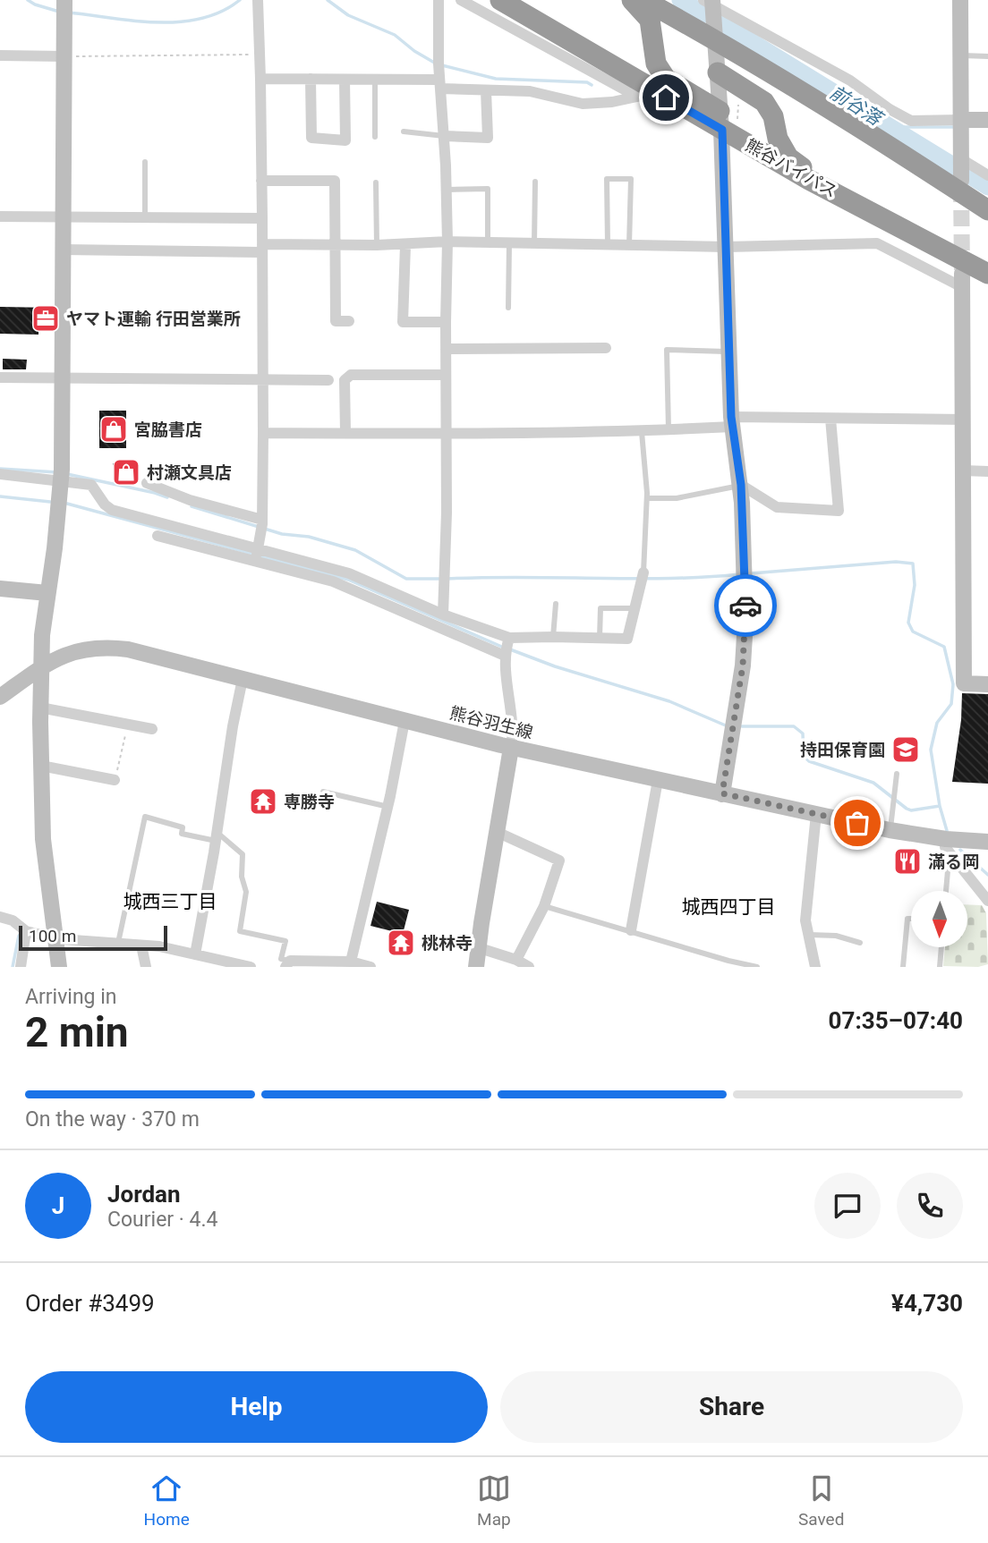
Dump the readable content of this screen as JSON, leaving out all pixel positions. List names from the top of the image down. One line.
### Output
{"streets":{"highway":["熊谷バイパス"],"street":["熊谷羽生線"]},"districts":["城西三丁目","城西四丁目"],"water":["前谷落"],"places":{"office":["ヤマト運輸 行田営業所"],"shop":["宮脇書店","村瀬文具店"],"school or university":["持田保育園"],"temple":["専勝寺","桃林寺"],"restaurant":["滿る岡"]},"scale_bar":"100 m","north":"bottom","page":{"scale":"100 m","heading":["2 min","Arriving in","07:35–07:40"],"panel":["Jordan","Courier · 4.4","Order #3499","¥4,730"],"bar":"On the way · 370 m","round":"J","buttons":["Help","Share"],"tabs":["Home","Map","Saved"]}}
